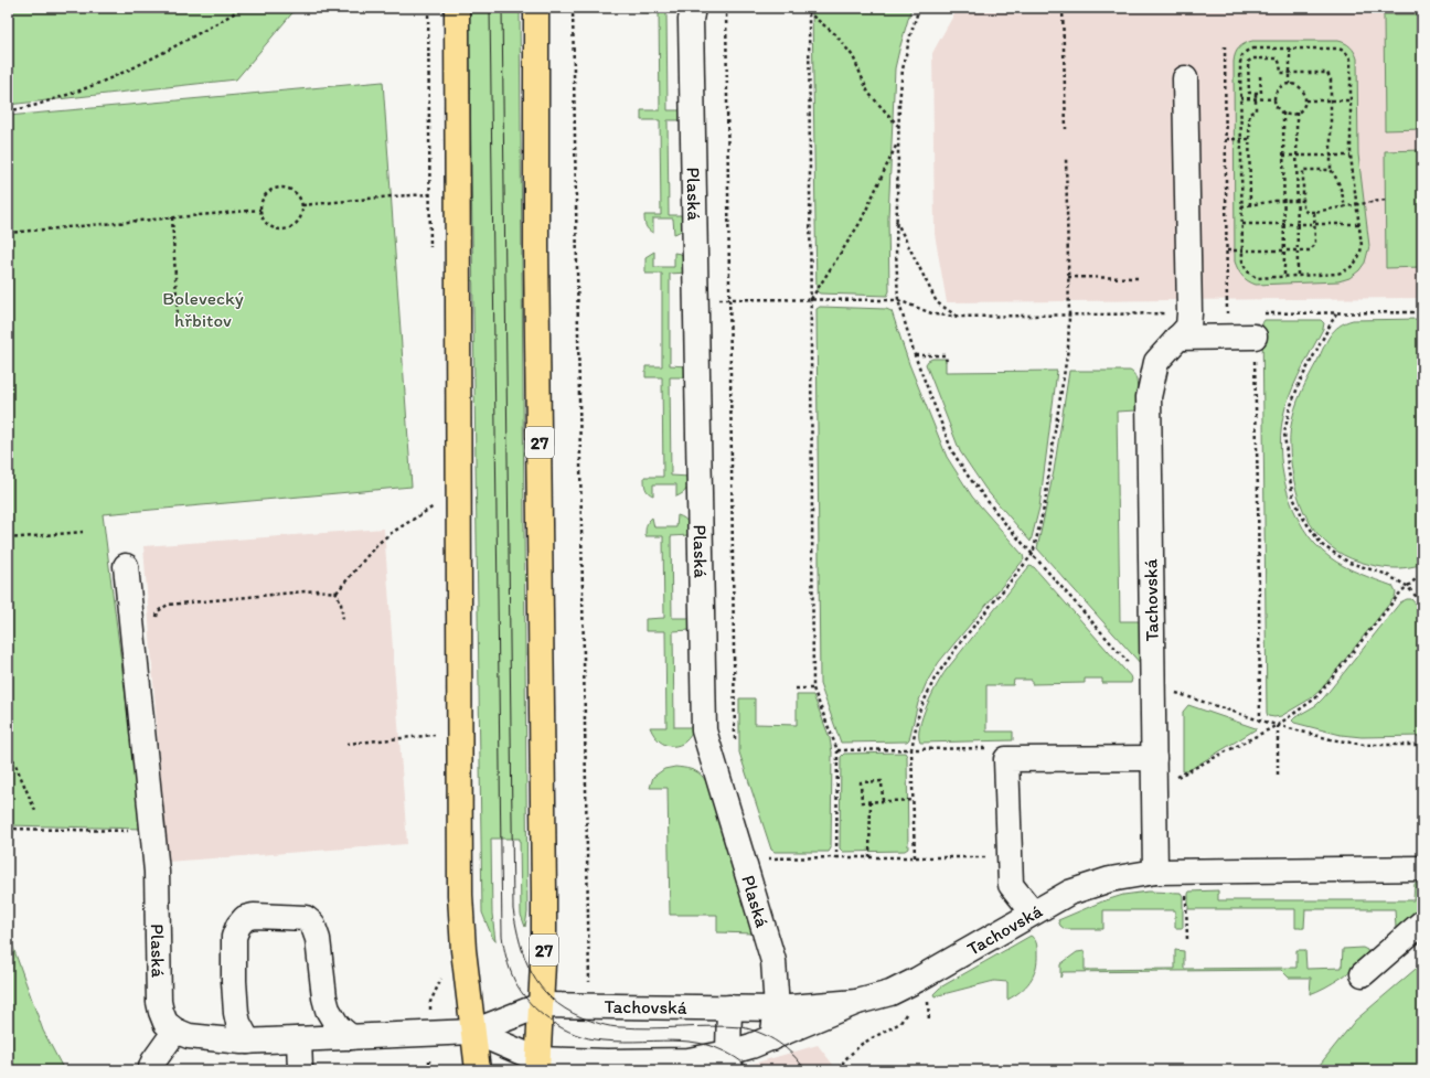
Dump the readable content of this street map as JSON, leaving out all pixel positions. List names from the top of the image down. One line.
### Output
{"streets":{"main road":["27"],"street":["Plaská","Tachovská"]},"crossings":[["Plaská","Tachovská"],["27","Tachovská"]],"parks":["Bolevecký hřbitov"]}
